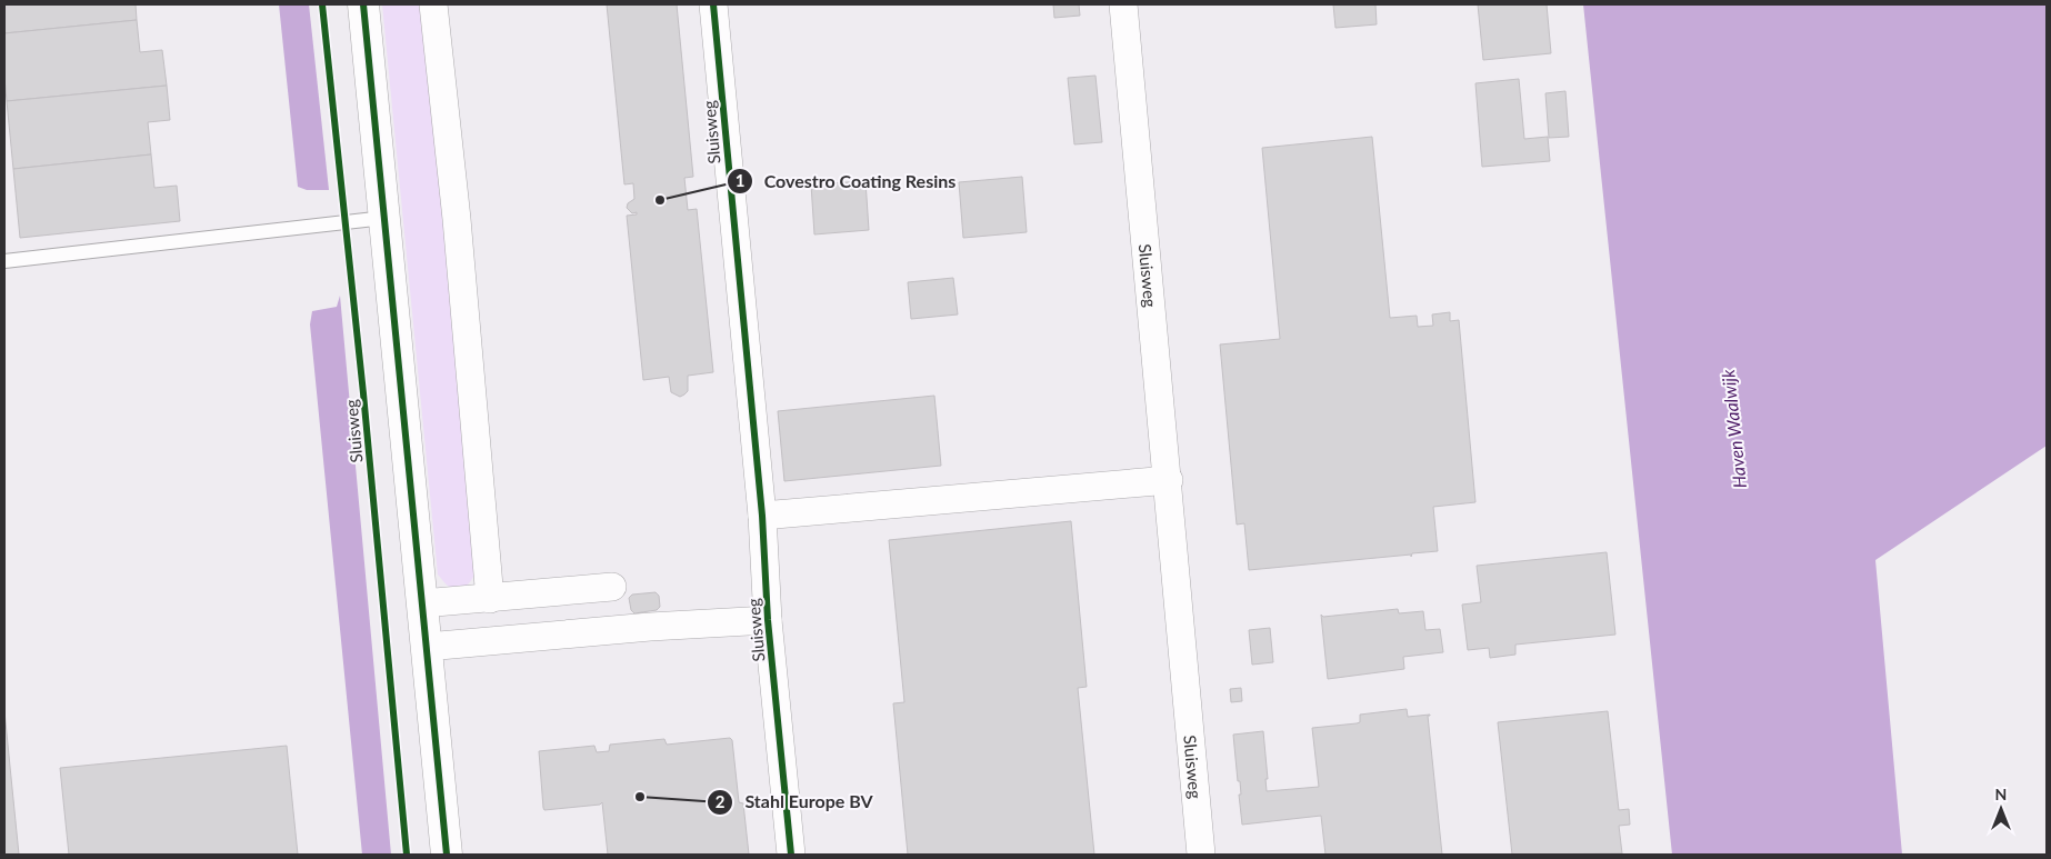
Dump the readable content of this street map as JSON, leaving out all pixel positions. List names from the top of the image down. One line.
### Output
{"streets":{"street":["Sluisweg"]},"water":["Haven Waalwijk"],"places":["Covestro Coating Resins","Stahl Europe BV"],"north":"top"}
